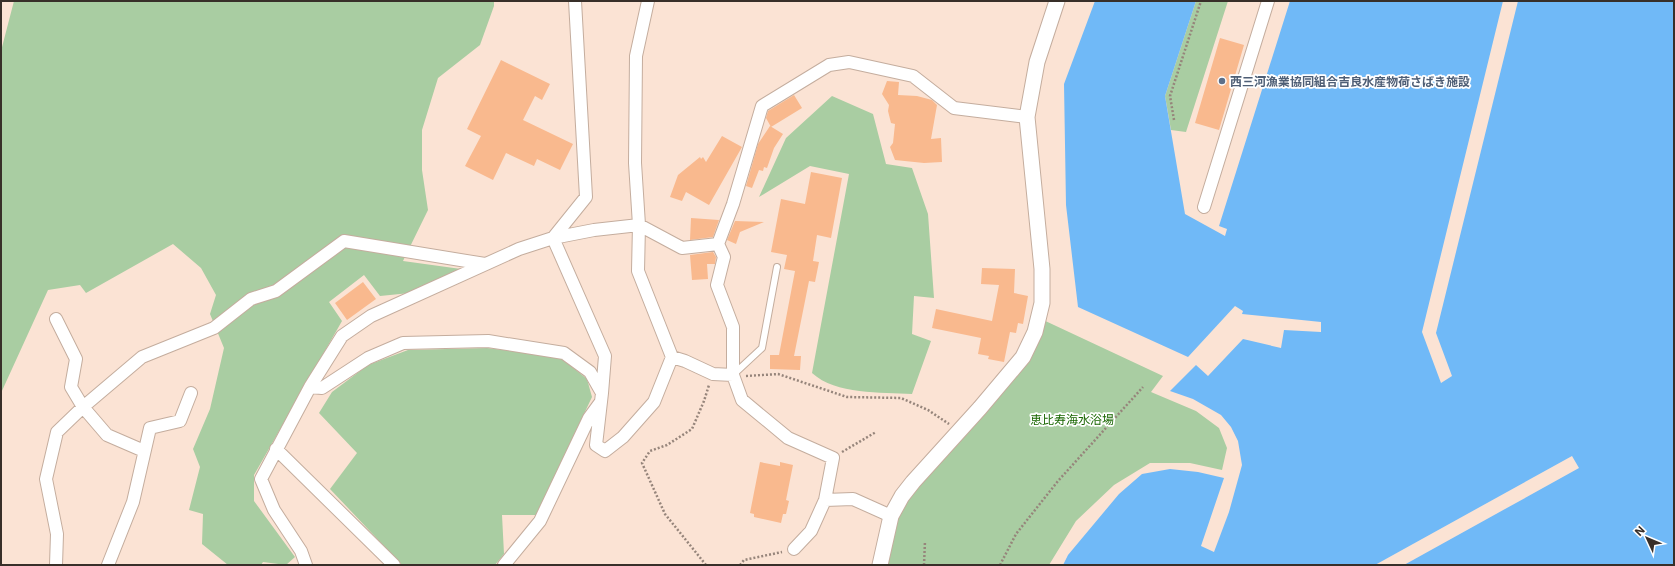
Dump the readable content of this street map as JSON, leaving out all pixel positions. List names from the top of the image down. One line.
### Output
{"parks":["恵比寿海水浴場"],"places":["西三河漁業協同組合吉良水産物荷さばき施設"],"north":"top left"}
